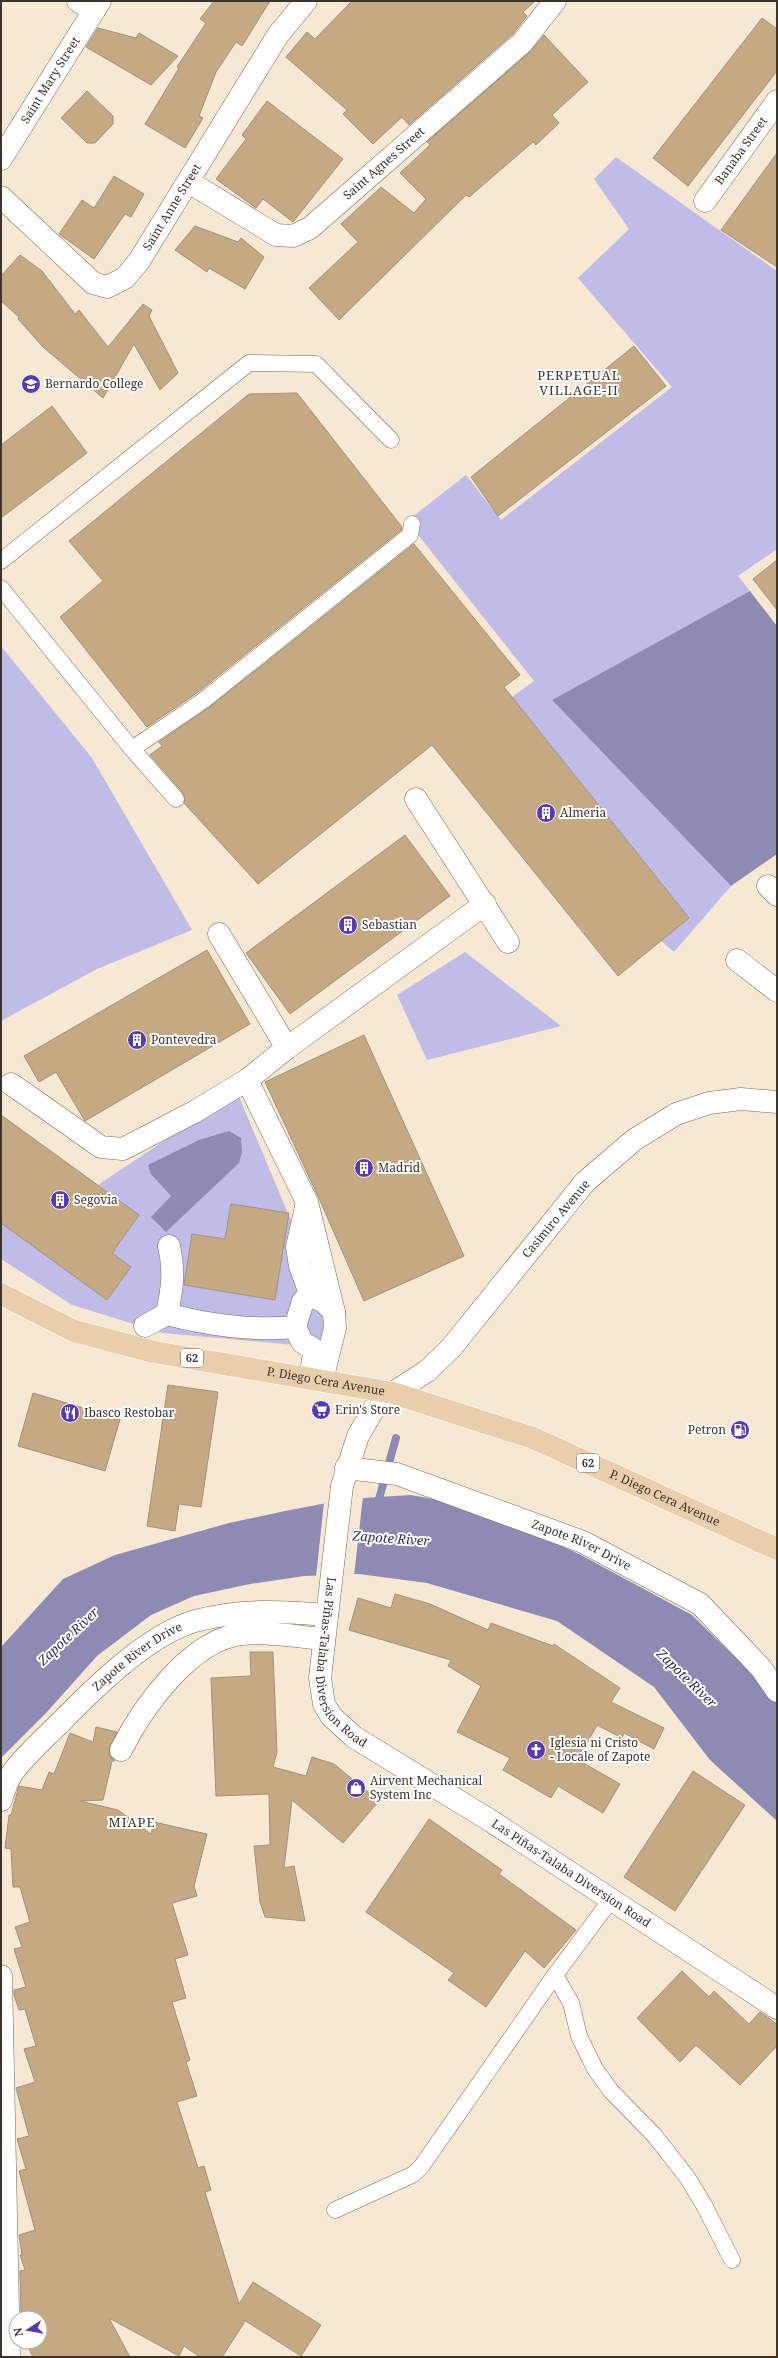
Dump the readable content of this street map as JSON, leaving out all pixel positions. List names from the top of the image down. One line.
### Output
{"streets":{"main road":["62","P. Diego Cera Avenue"],"street":["Saint Mary Street","Banaba Street","Saint Agnes Street","Saint Anne Street","Casimiro Avenue","Zapote River Drive","Las Piñas-Talaba Diversion Road"]},"crossings":[["Saint Agnes Street","Saint Anne Street"],["Casimiro Avenue","P. Diego Cera Avenue"],["Casimiro Avenue","Las Piñas-Talaba Diversion Road"],["P. Diego Cera Avenue","Las Piñas-Talaba Diversion Road"],["Zapote River Drive","Las Piñas-Talaba Diversion Road"]],"districts":["PERPETUAL VILLAGE-II","MIAPE"],"water":["Zapote River"],"places":{"school or university":["Bernardo College"],"building":["Almeria","Sebastian","Pontevedra","Madrid","Segovia"],"supermarket":["Erin's Store"],"restaurant":["Ibasco Restobar"],"fuel station":["Petron"],"church":["Iglesia ni Cristo - Locale of Zapote"],"shop":["Airvent Mechanical System Inc"]},"north":"left"}
